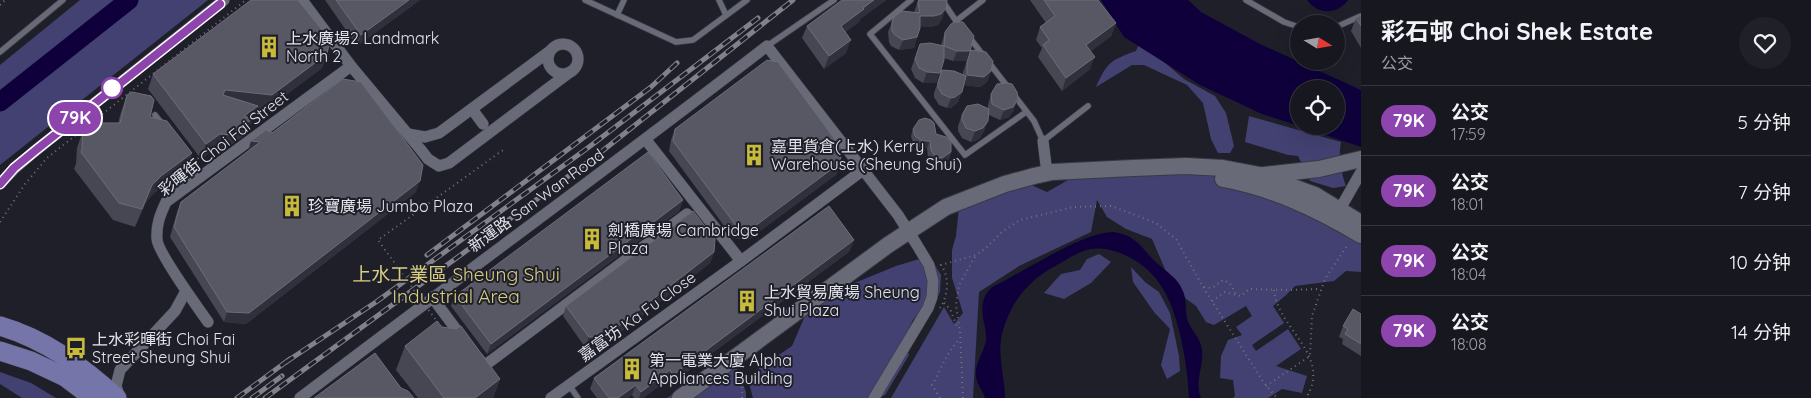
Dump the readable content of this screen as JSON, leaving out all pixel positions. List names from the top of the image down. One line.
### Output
{"streets":{"street":["彩暉街 Choi Fai Street","新運路 San Wan Road","嘉富坊 Ka Fu Close"]},"districts":["上水工業區 Sheung Shui Industrial Area"],"places":{"building":["上水廣場2 Landmark North 2","嘉里貨倉(上水) Kerry Warehouse (Sheung Shui)","珍寶廣場 Jumbo Plaza","劍橋廣場 Cambridge Plaza","上水貿易廣場 Sheung Shui Plaza","第一電業大廈 Alpha Appliances Building"],"bus stop":["上水彩暉街 Choi Fai Street Sheung Shui"]},"lines":["bus line 79K"],"north":"right","page":{"on_map":"79K","heading":["彩石邨 Choi Shek Estate","公交"],"list":[{"mark":"79K","name":"公交","note":"17:59","value":"5 分钟"},{"mark":"79K","name":"公交","note":"18:01","value":"7 分钟"},{"mark":"79K","name":"公交","note":"18:04","value":"10 分钟"},{"mark":"79K","name":"公交","note":"18:08","value":"14 分钟"}]}}
